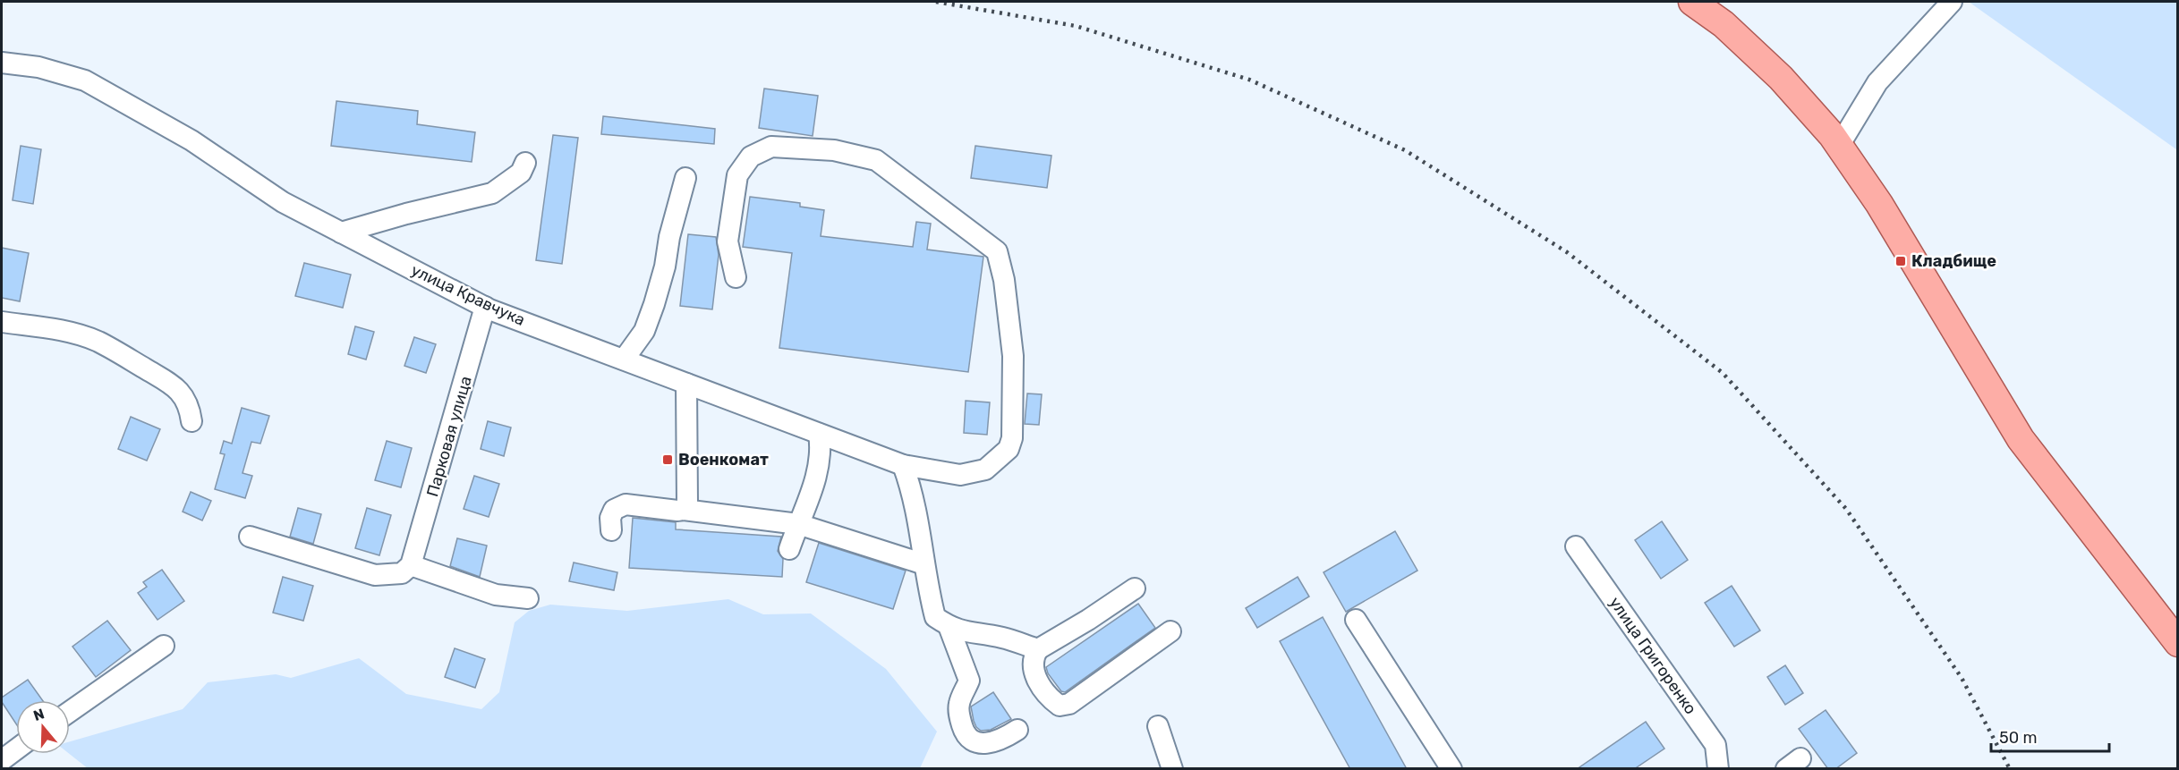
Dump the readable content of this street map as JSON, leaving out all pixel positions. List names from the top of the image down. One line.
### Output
{"streets":{"lane":["улица Кравчука","Парковая улица","улица Григоренко"]},"crossings":[["улица Кравчука","Парковая улица"]],"places":{"transit":["Кладбище","Военкомат"]},"scale_bar":"50 m","north":"top"}
